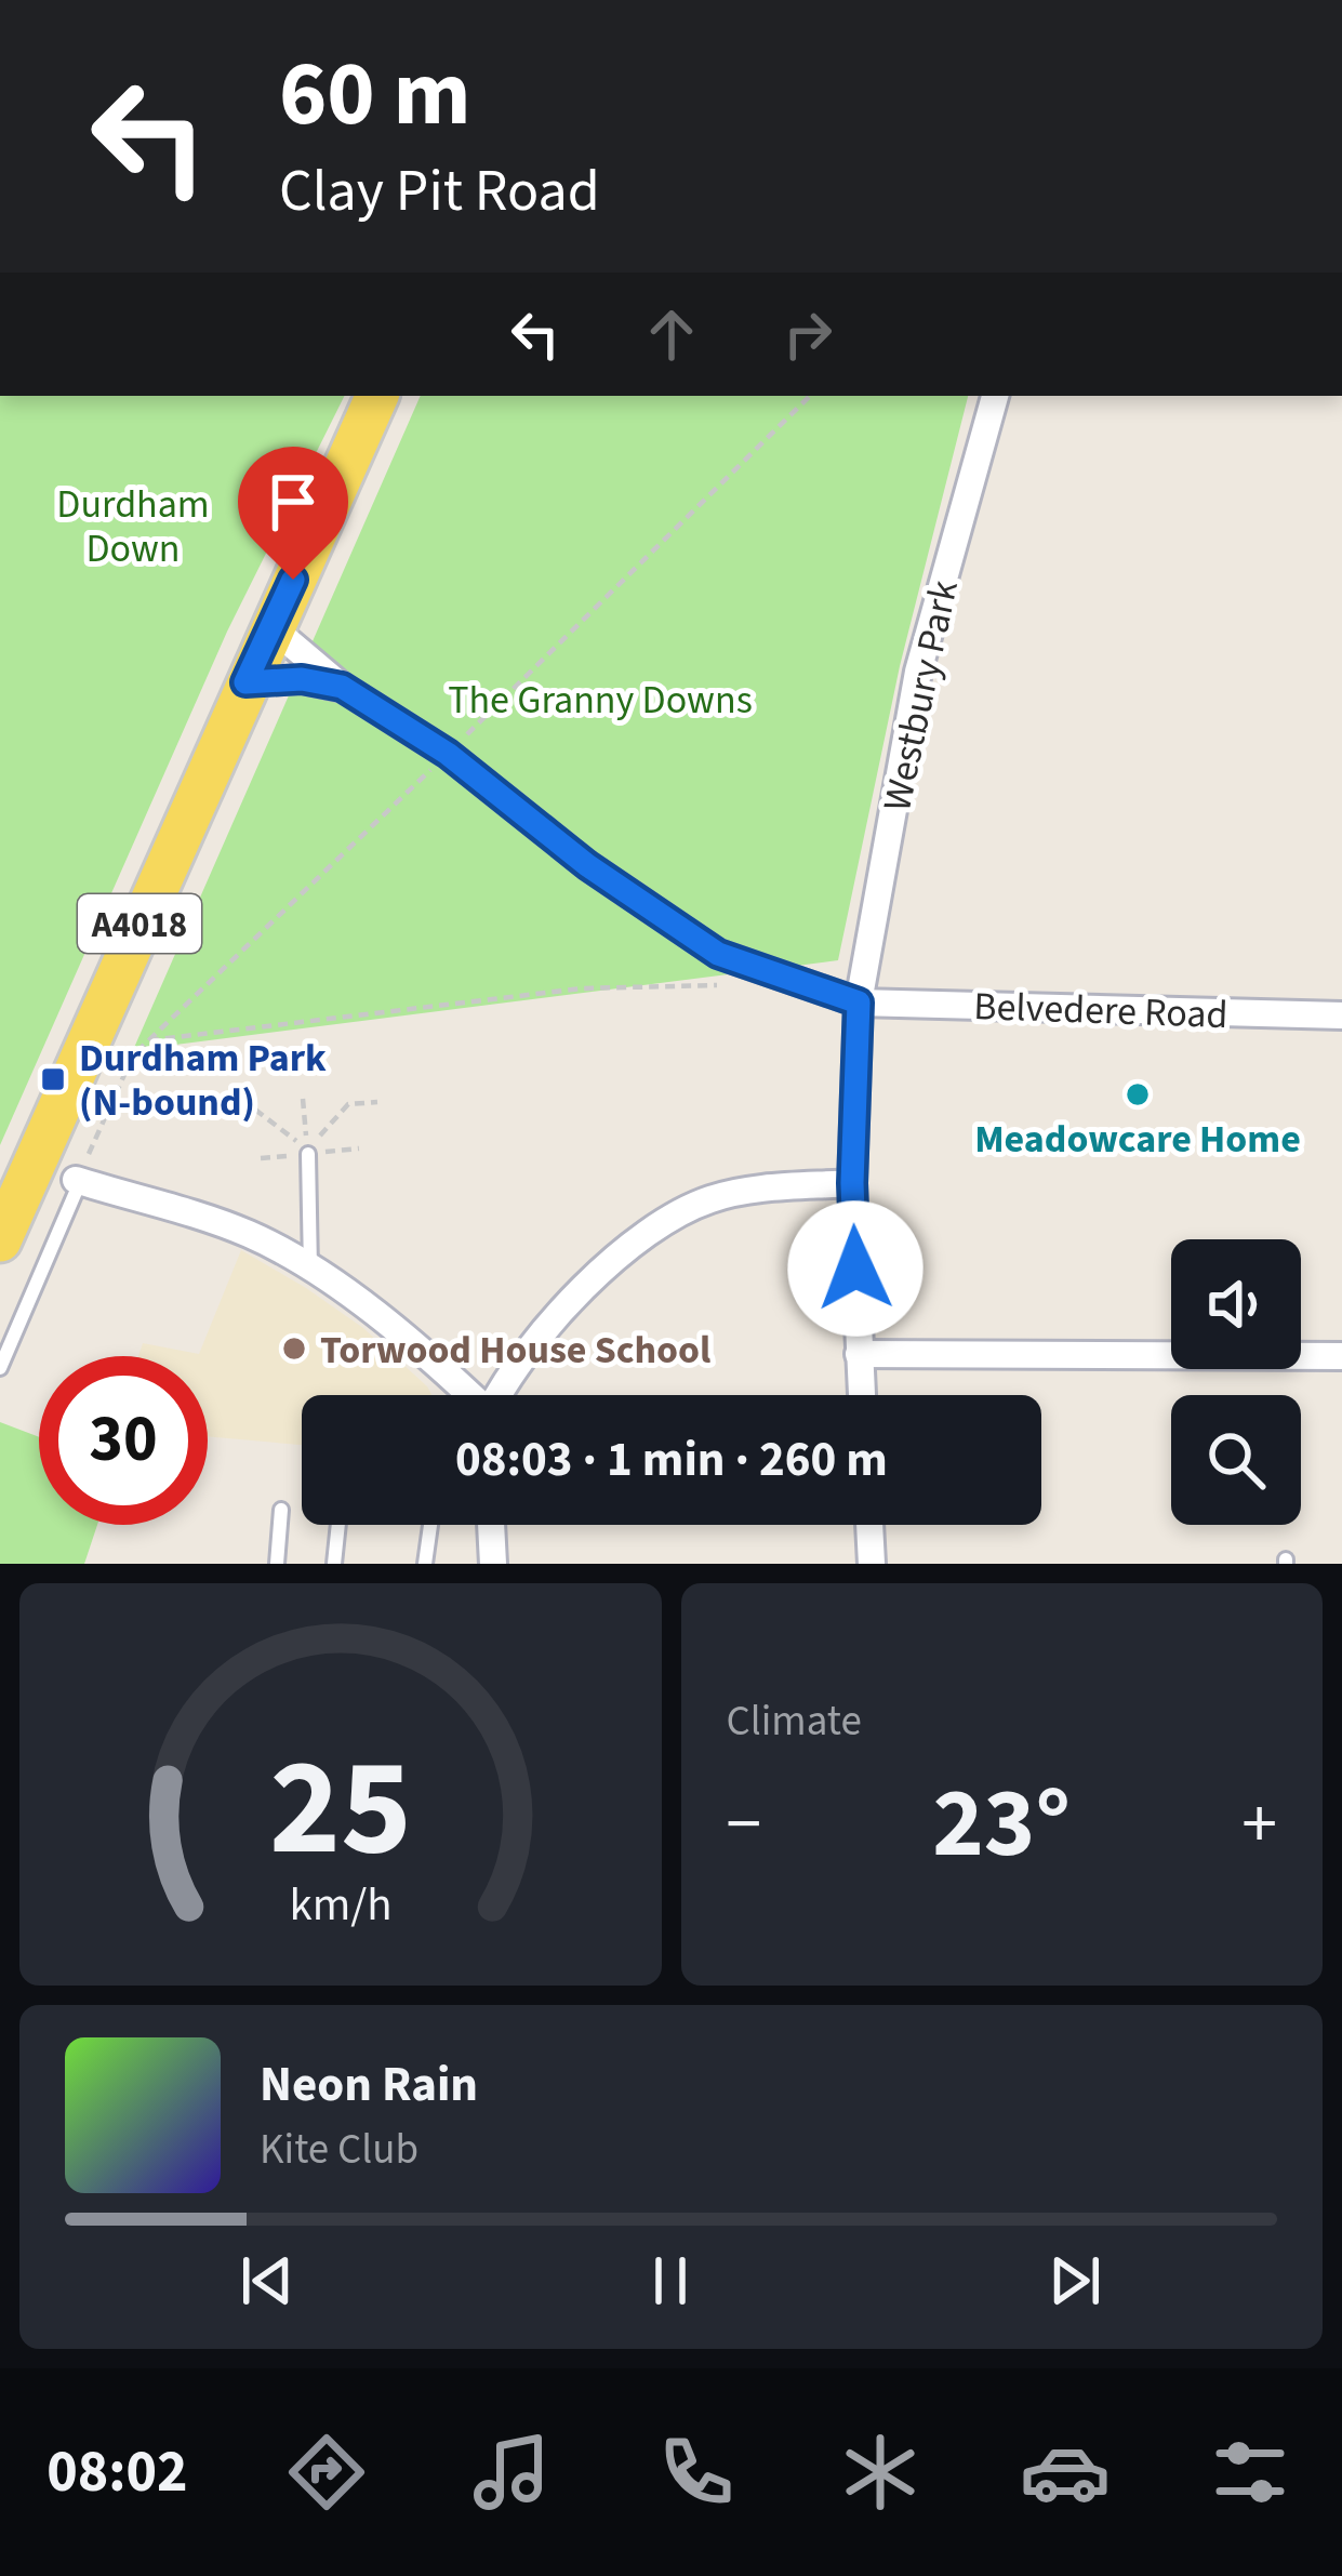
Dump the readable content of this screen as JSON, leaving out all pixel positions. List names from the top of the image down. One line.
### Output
{"streets":{"main road":["A4018"],"street":["Westbury Park","Belvedere Road"]},"crossings":[["Westbury Park","Belvedere Road"],["A4018","Belvedere Road"]],"parks":["Durdham Down","The Granny Downs"],"places":{"transit":["Durdham Park (N-bound)"],"other":["Meadowcare Home","Torwood House School"]},"page":{"turn":["60 m","Clay Pit Road"],"limit":"30","trip":"08:03 · 1 min · 260 m","tile":"Climate","heat":["−","23°","+"],"song":["Neon Rain","Kite Club"],"tabs":"08:02","gauge":["25","km/h"]}}
